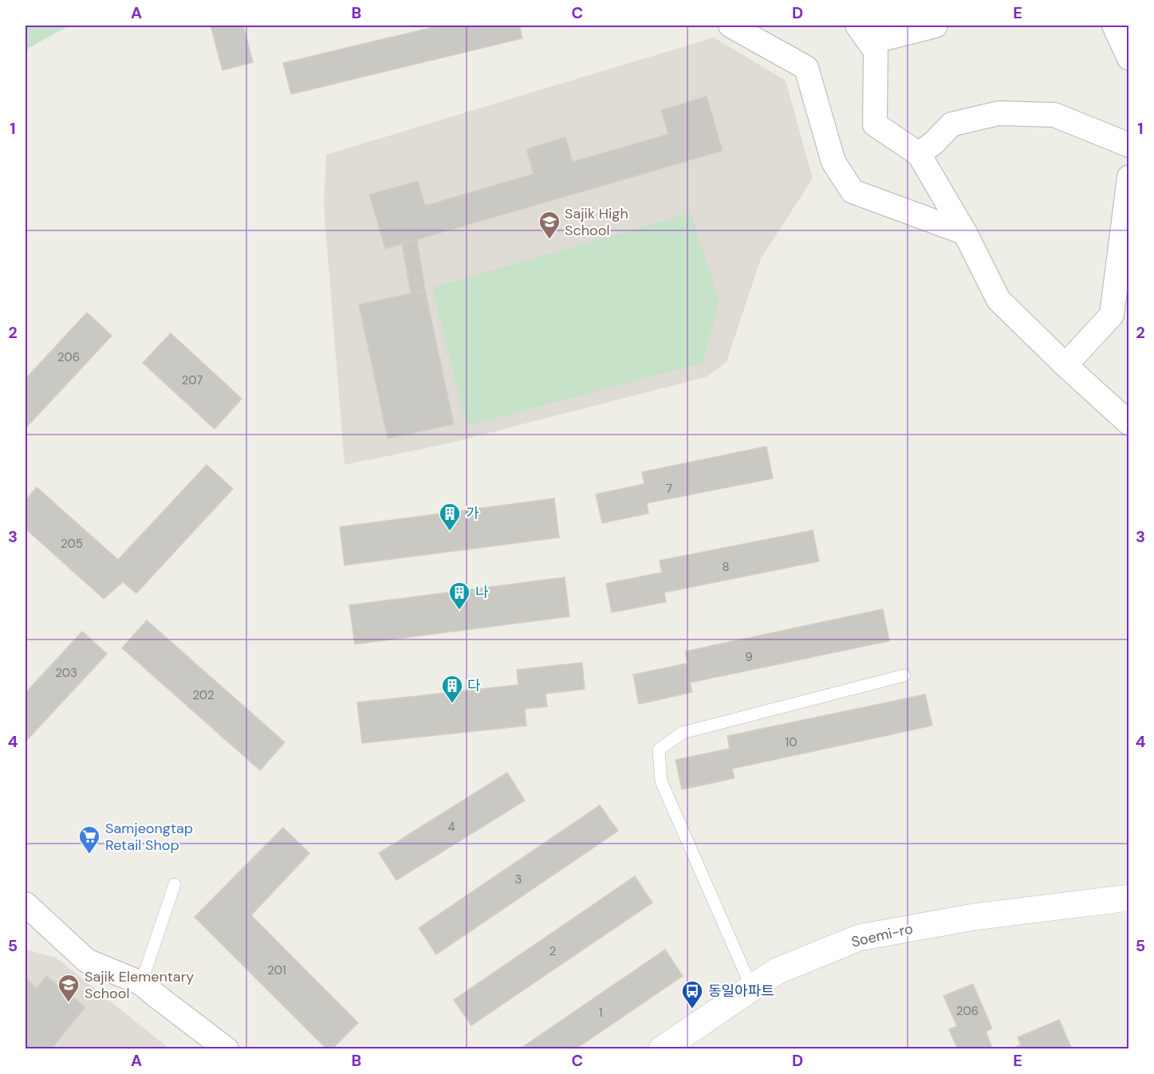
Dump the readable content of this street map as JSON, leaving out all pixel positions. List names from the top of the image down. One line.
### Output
{"streets":{"main road":["Soemi-ro"]},"places":{"school or university":["Sajik High School","Sajik Elementary School"],"building":["가","나","다"],"supermarket":["Samjeongtap Retail Shop"],"bus stop":["동일아파트"]},"house_numbers":["206","207","7","205","8","9","203","202","10","4","3","2","201","206","1"],"grid":{"columns":["A","B","C","D","E"],"rows":["1","2","3","4","5"]}}
